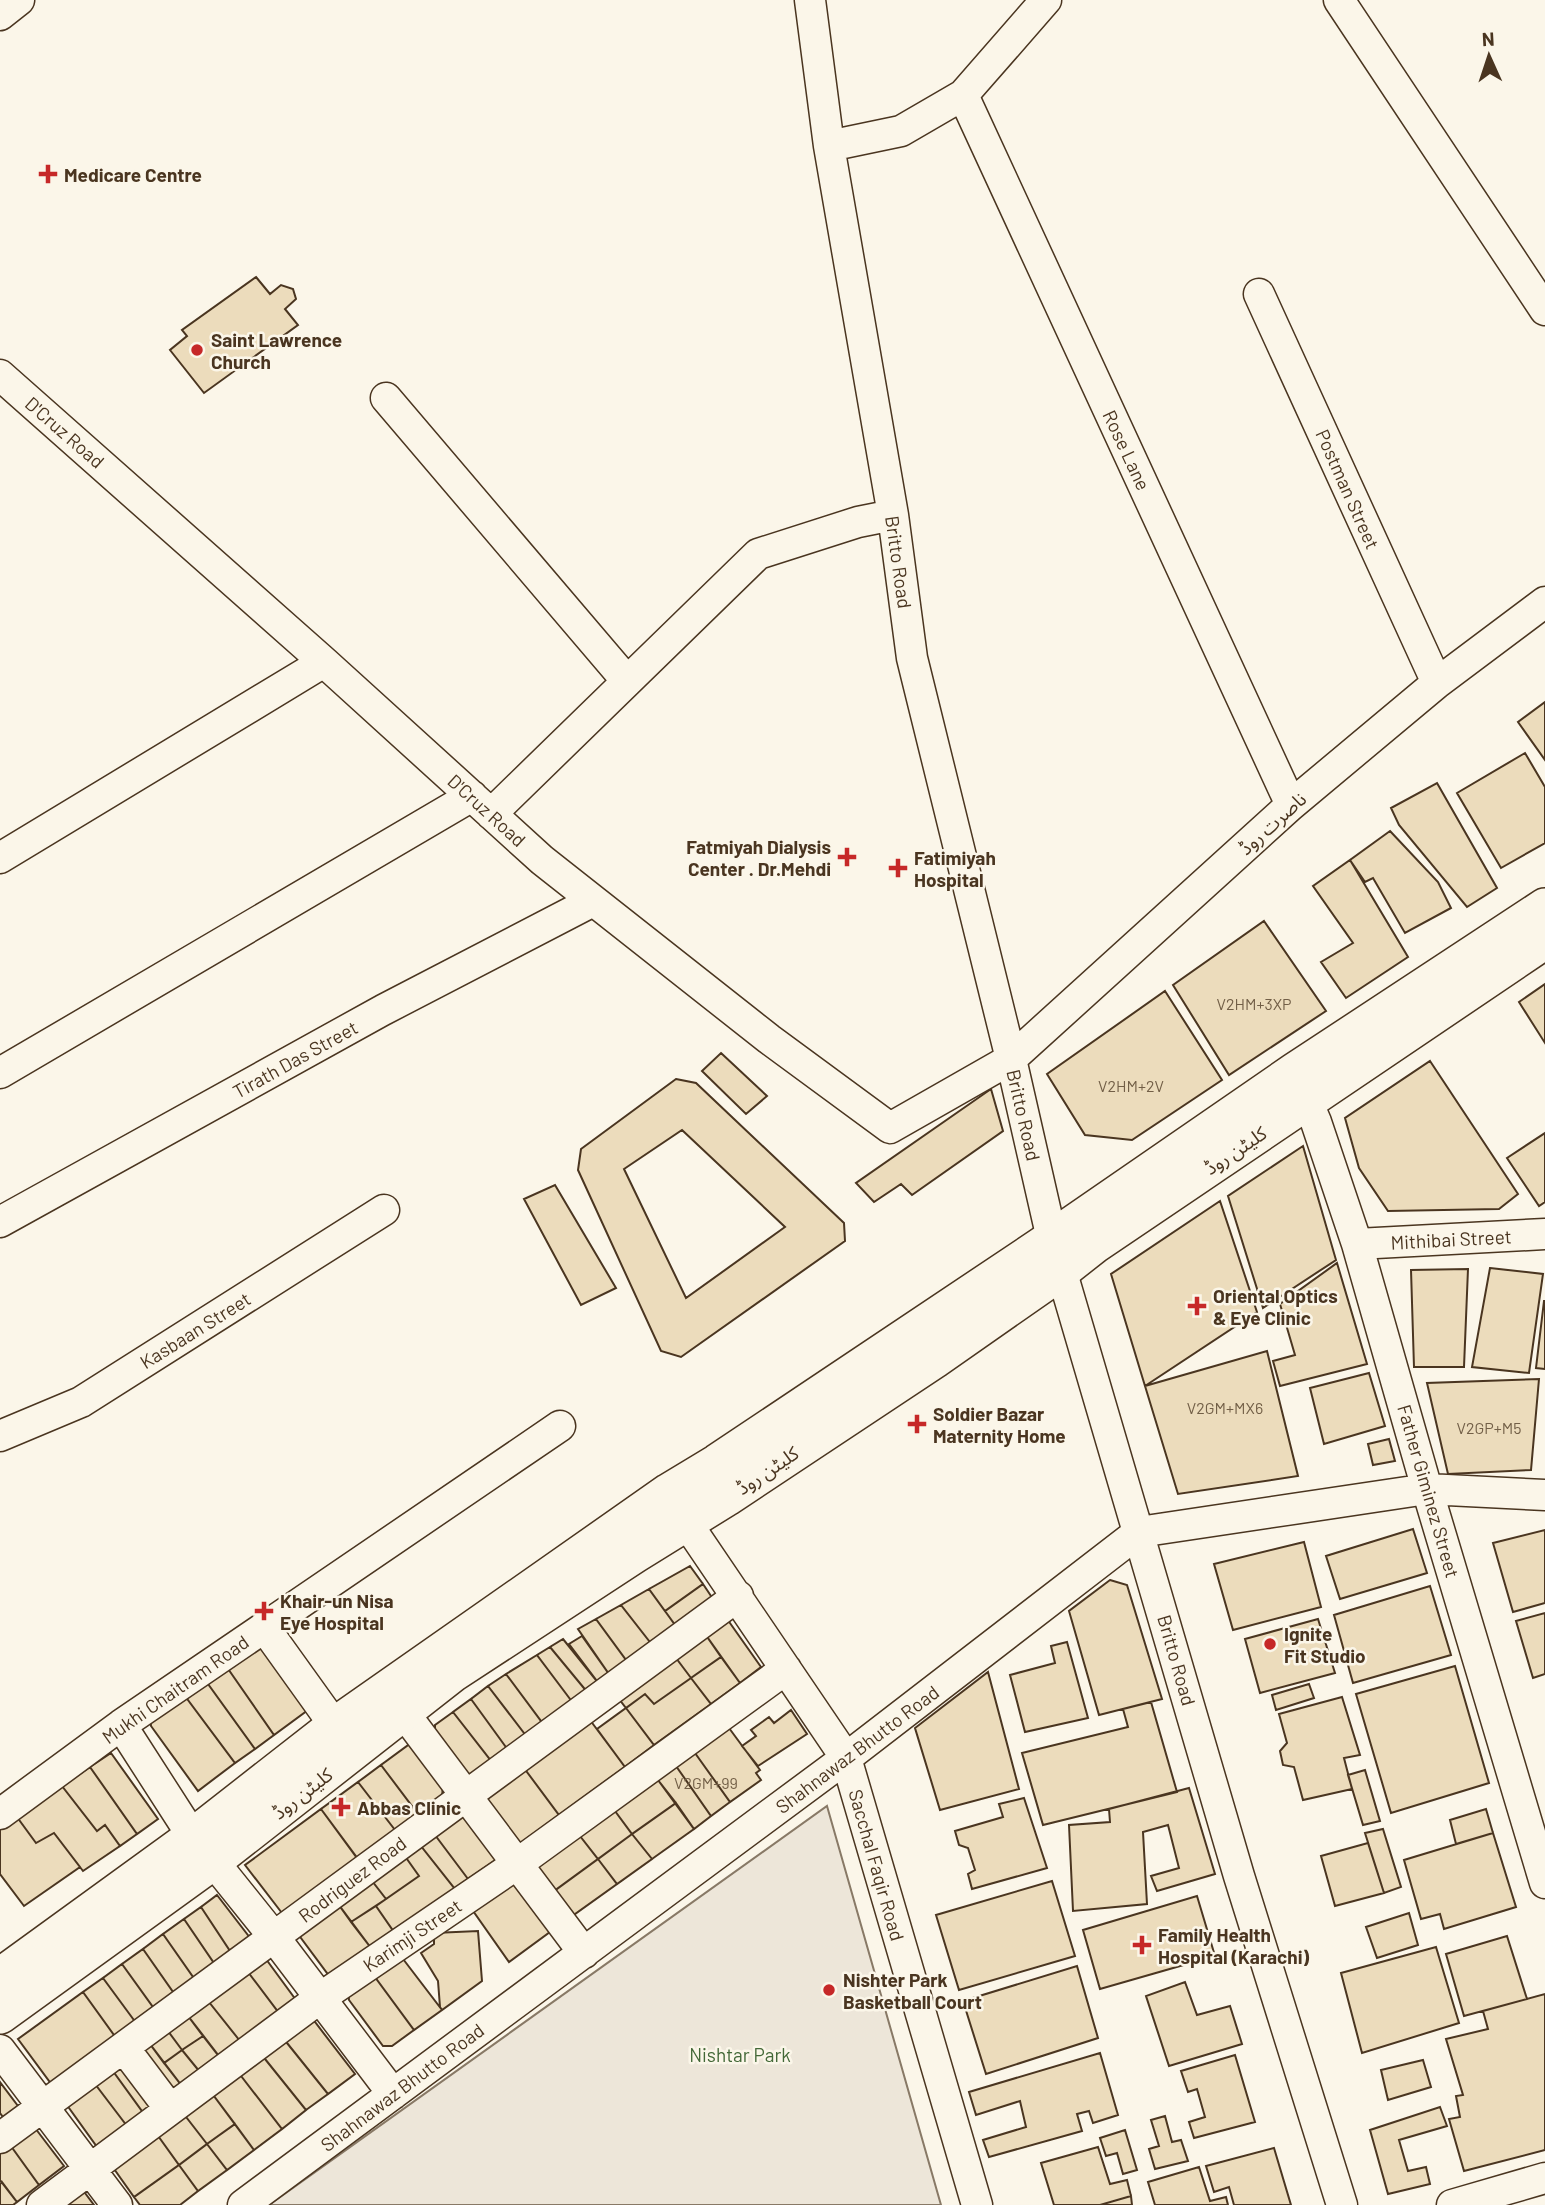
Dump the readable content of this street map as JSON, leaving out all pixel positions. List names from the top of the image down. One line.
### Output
{"streets":{"main road":["کلیٹن روڈ"],"street":["D'Cruz Road","Rose Lane","Postman Street","Britto Road","ناصرت روڈ","Tirath Das Street","Mithibai Street","Kasbaan Street","Father Giminez Street","Mukhi Chaitram Road","Shahnawaz Bhutto Road","Sacchal Faqir Road","Rodriguez Road","Karimji Street"]},"crossings":[["D'Cruz Road","Britto Road"],["D'Cruz Road","ناصرت روڈ"],["D'Cruz Road","Tirath Das Street"],["Rose Lane","ناصرت روڈ"],["Postman Street","ناصرت روڈ"],["Britto Road","ناصرت روڈ"],["Britto Road","کلیٹن روڈ"],["Britto Road","Shahnawaz Bhutto Road"],["کلیٹن روڈ","Father Giminez Street"],["کلیٹن روڈ","Sacchal Faqir Road"],["Mithibai Street","Father Giminez Street"],["Father Giminez Street","Shahnawaz Bhutto Road"],["Shahnawaz Bhutto Road","Sacchal Faqir Road"],["Sacchal Faqir Road","Rodriguez Road"],["Sacchal Faqir Road","Karimji Street"]],"parks":["Nishtar Park"],"places":{"health":["Medicare Centre","Fatmiyah Dialysis Center . Dr.Mehdi","Fatimiyah Hospital","Oriental Optics & Eye Clinic","Soldier Bazar Maternity Home","Khair-un Nisa Eye Hospital","Abbas Clinic","Family Health Hospital (Karachi)"],"other":["Saint Lawrence Church","Ignite Fit Studio","Nishter Park Basketball Court"]},"house_numbers":["V2HM+3XP","V2HM+2V","V2GM+MX6","V2GP+M5","V2GM+99"],"north":"top"}
